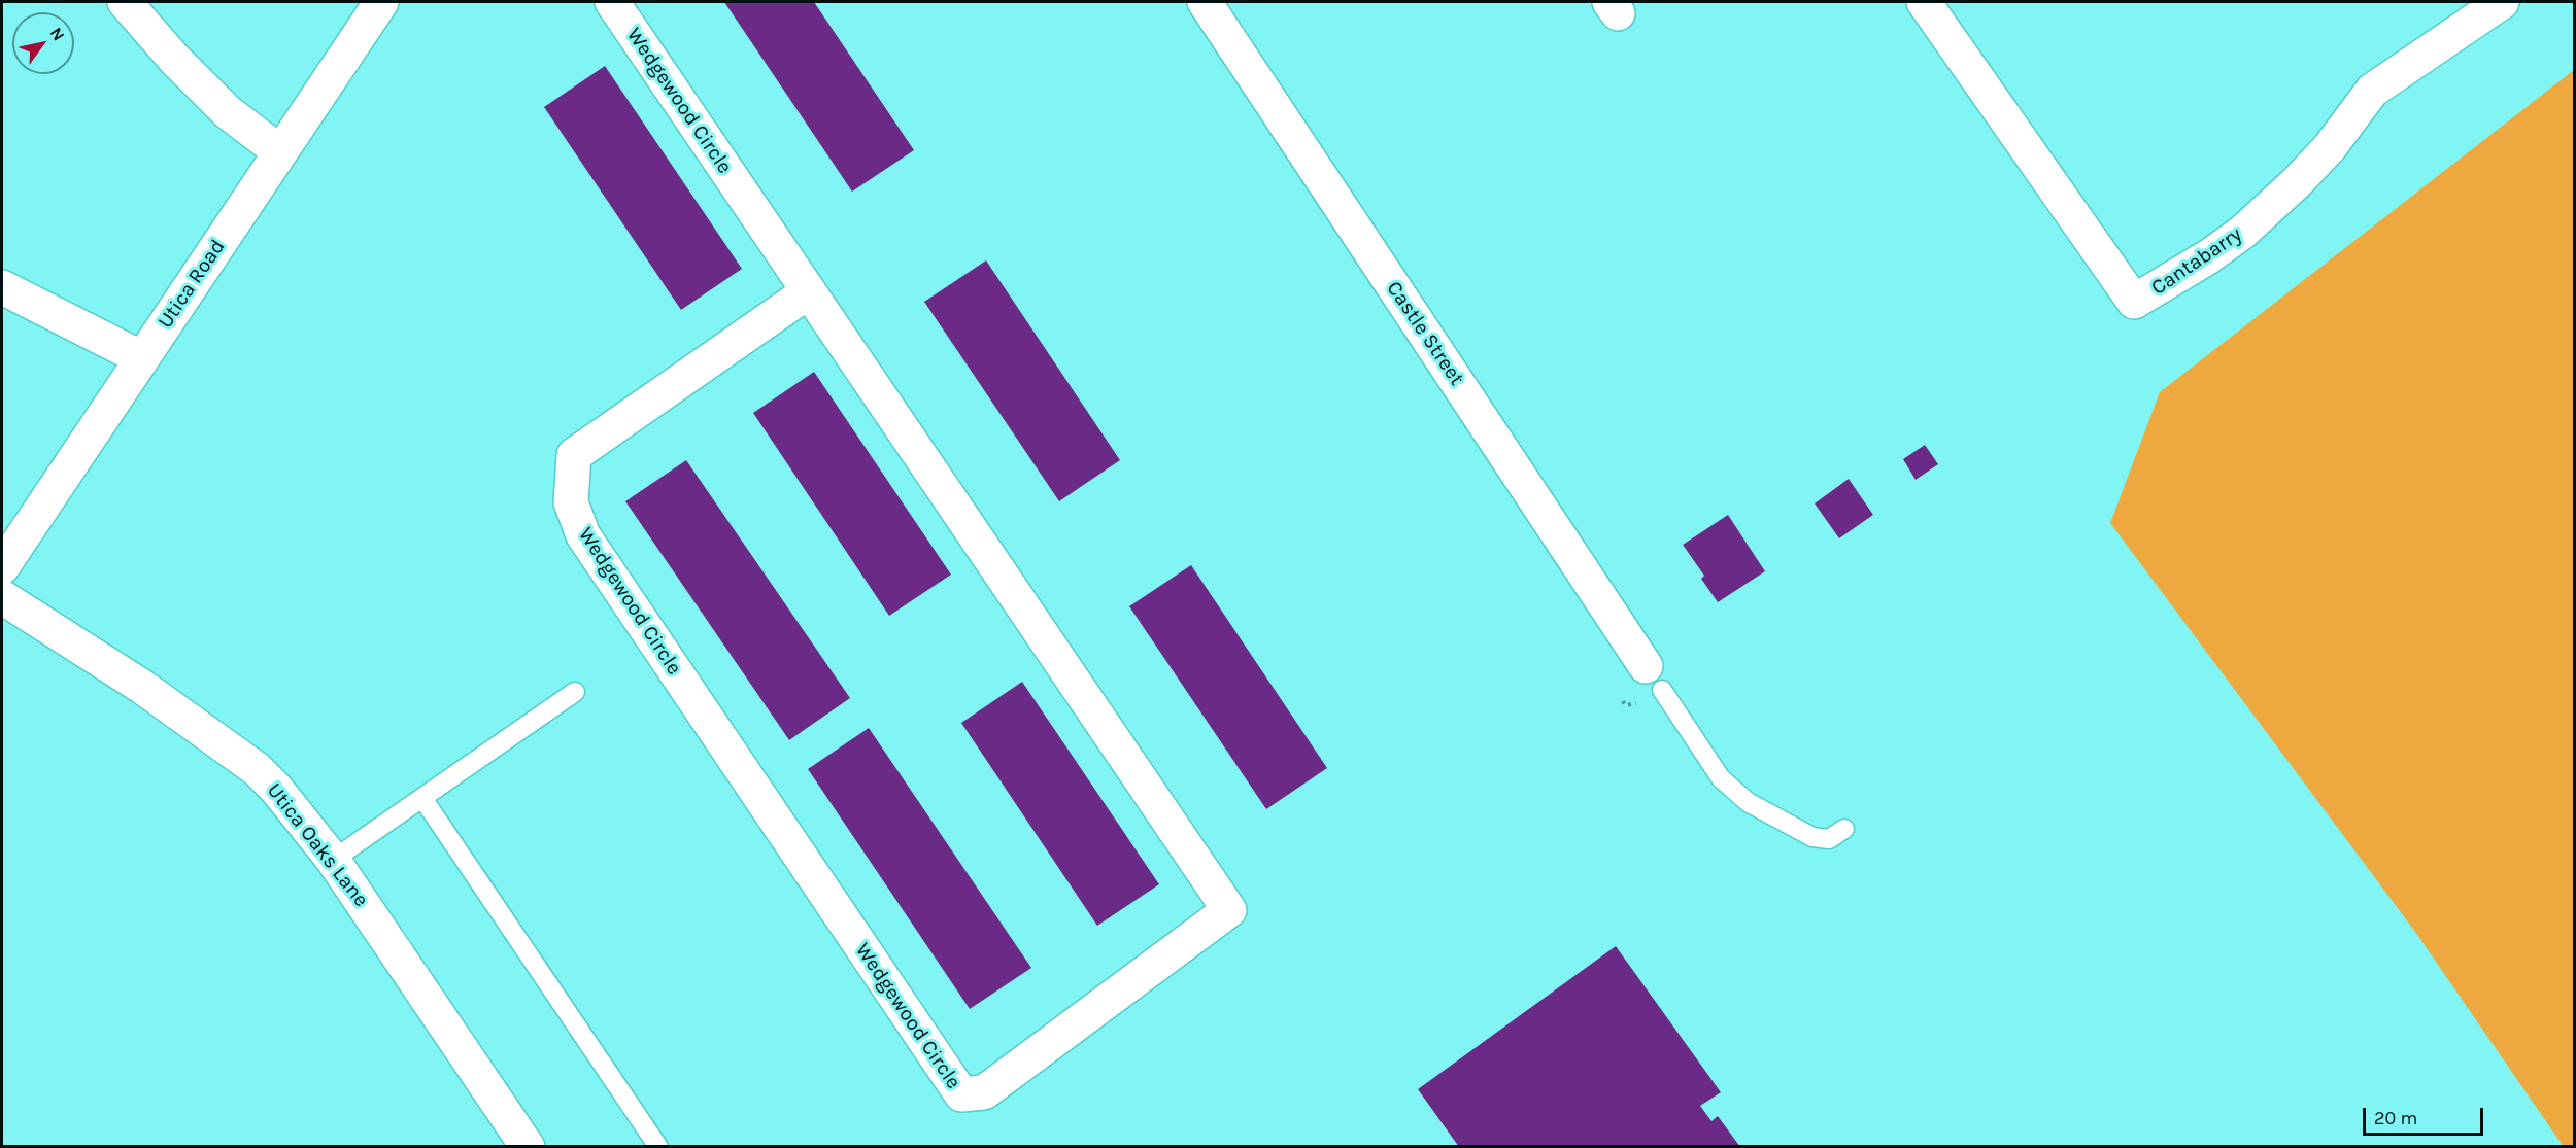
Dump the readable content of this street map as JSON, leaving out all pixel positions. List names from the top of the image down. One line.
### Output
{"streets":{"street":["Wedgewood Circle","Cantabarry","Utica Road","Castle Street","Utica Oaks Lane"]},"scale_bar":"20 m","north":"top right"}
